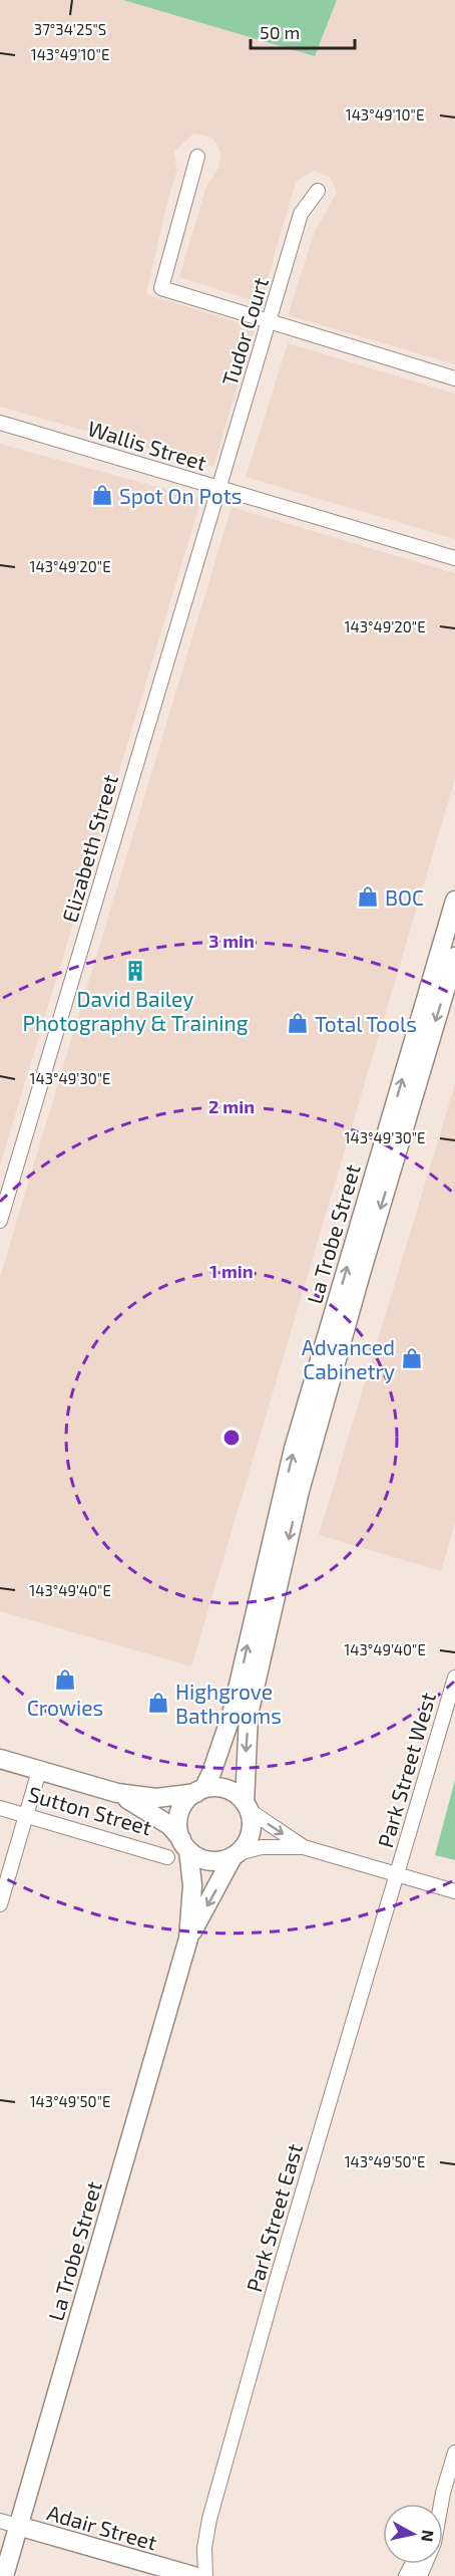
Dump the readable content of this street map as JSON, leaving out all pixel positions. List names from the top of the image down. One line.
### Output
{"streets":{"main road":["La Trobe Street","Sutton Street","Adair Street"],"street":["Tudor Court","Wallis Street","Elizabeth Street","Park Street West","Park Street East"]},"crossings":[["Tudor Court","Wallis Street"],["Tudor Court","Elizabeth Street"],["Wallis Street","Elizabeth Street"],["La Trobe Street","Sutton Street"],["La Trobe Street","Adair Street"],["Park Street West","Park Street East"],["Park Street East","Adair Street"]],"places":{"shop":["Spot On Pots","BOC","Total Tools","Advanced Cabinetry","Crowies","Highgrove Bathrooms"],"building":["David Bailey Photography & Training"]},"scale_bar":"50 m","north":"right","coordinates":["37°34'25\"S","143°49'10\"E","143°49'20\"E","143°49'30\"E","143°49'40\"E","143°49'50\"E"],"rings":["3 min","2 min","1 min"]}
